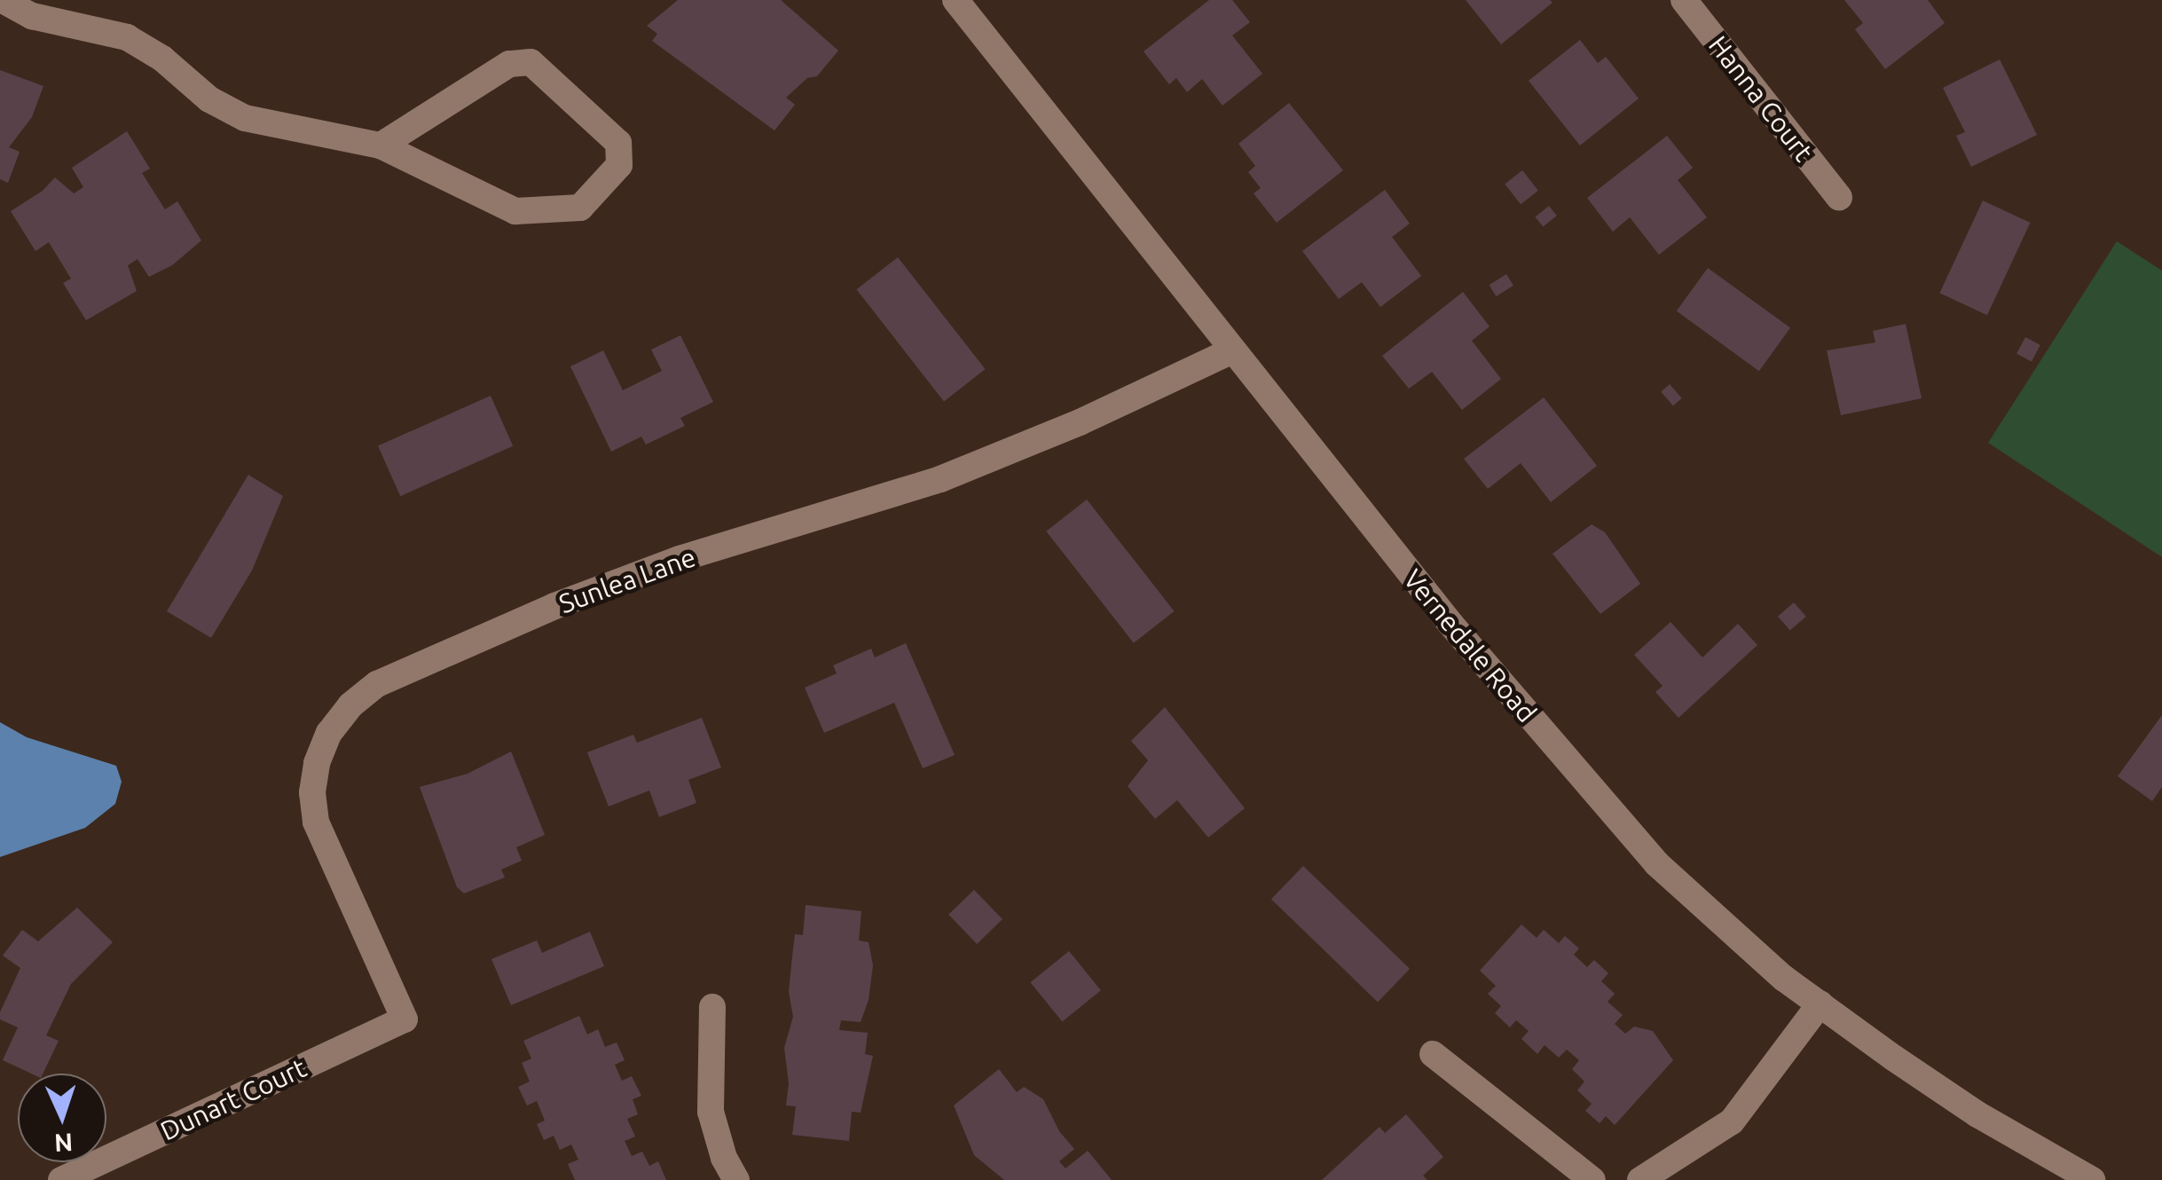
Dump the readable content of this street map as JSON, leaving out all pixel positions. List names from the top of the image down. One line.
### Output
{"streets":{"street":["Hanna Court","Sunlea Lane","Vernedale Road","Dunart Court"]},"crossings":[["Sunlea Lane","Vernedale Road"],["Sunlea Lane","Dunart Court"]],"north":"bottom"}
